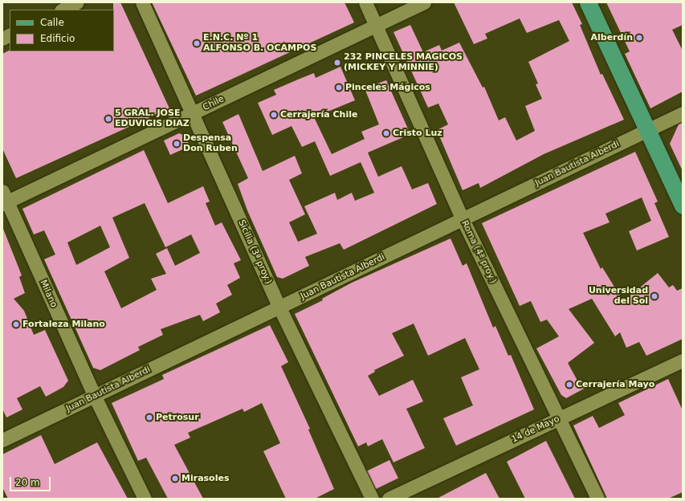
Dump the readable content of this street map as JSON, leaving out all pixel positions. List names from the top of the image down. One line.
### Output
{"streets":{"street":["Chile","Juan Bautista Alberdi","Sicilia (3ª proy.)","Roma (4ª proy.)","Milano","14 de Mayo"]},"crossings":[["Chile","Sicilia (3ª proy.)"],["Chile","Roma (4ª proy.)"],["Chile","Milano"],["Juan Bautista Alberdi","Sicilia (3ª proy.)"],["Juan Bautista Alberdi","Roma (4ª proy.)"],["Juan Bautista Alberdi","Milano"],["Roma (4ª proy.)","14 de Mayo"]],"places":["Alberdín","E.N.C. Nº 1 ALFONSO B. OCAMPOS","232 PINCELES MAGICOS (MICKEY Y MINNIE)","Pinceles Mágicos","Cerrajería Chile","5 GRAL. JOSE EDUVIGIS DIAZ","Cristo Luz","Despensa Don Ruben","Universidad del Sol","Fortaleza Milano","Cerrajería Mayo","Petrosur","Mirasoles"],"legend":["Calle","Edificio"],"scale_bar":"20 m"}
